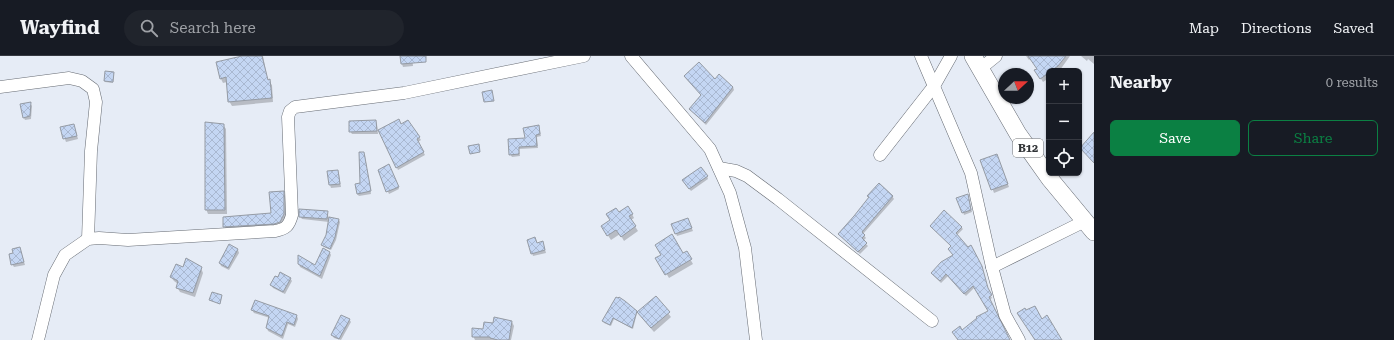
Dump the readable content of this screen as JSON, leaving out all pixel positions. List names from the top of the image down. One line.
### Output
{"streets":{"highway":["B12"]},"north":"right","page":{"header":"Wayfind","search":"Search here","nav":["Map","Directions","Saved"],"heading":["Nearby","0 results"],"map_buttons":["+","−"],"buttons":["Save","Share"]}}
